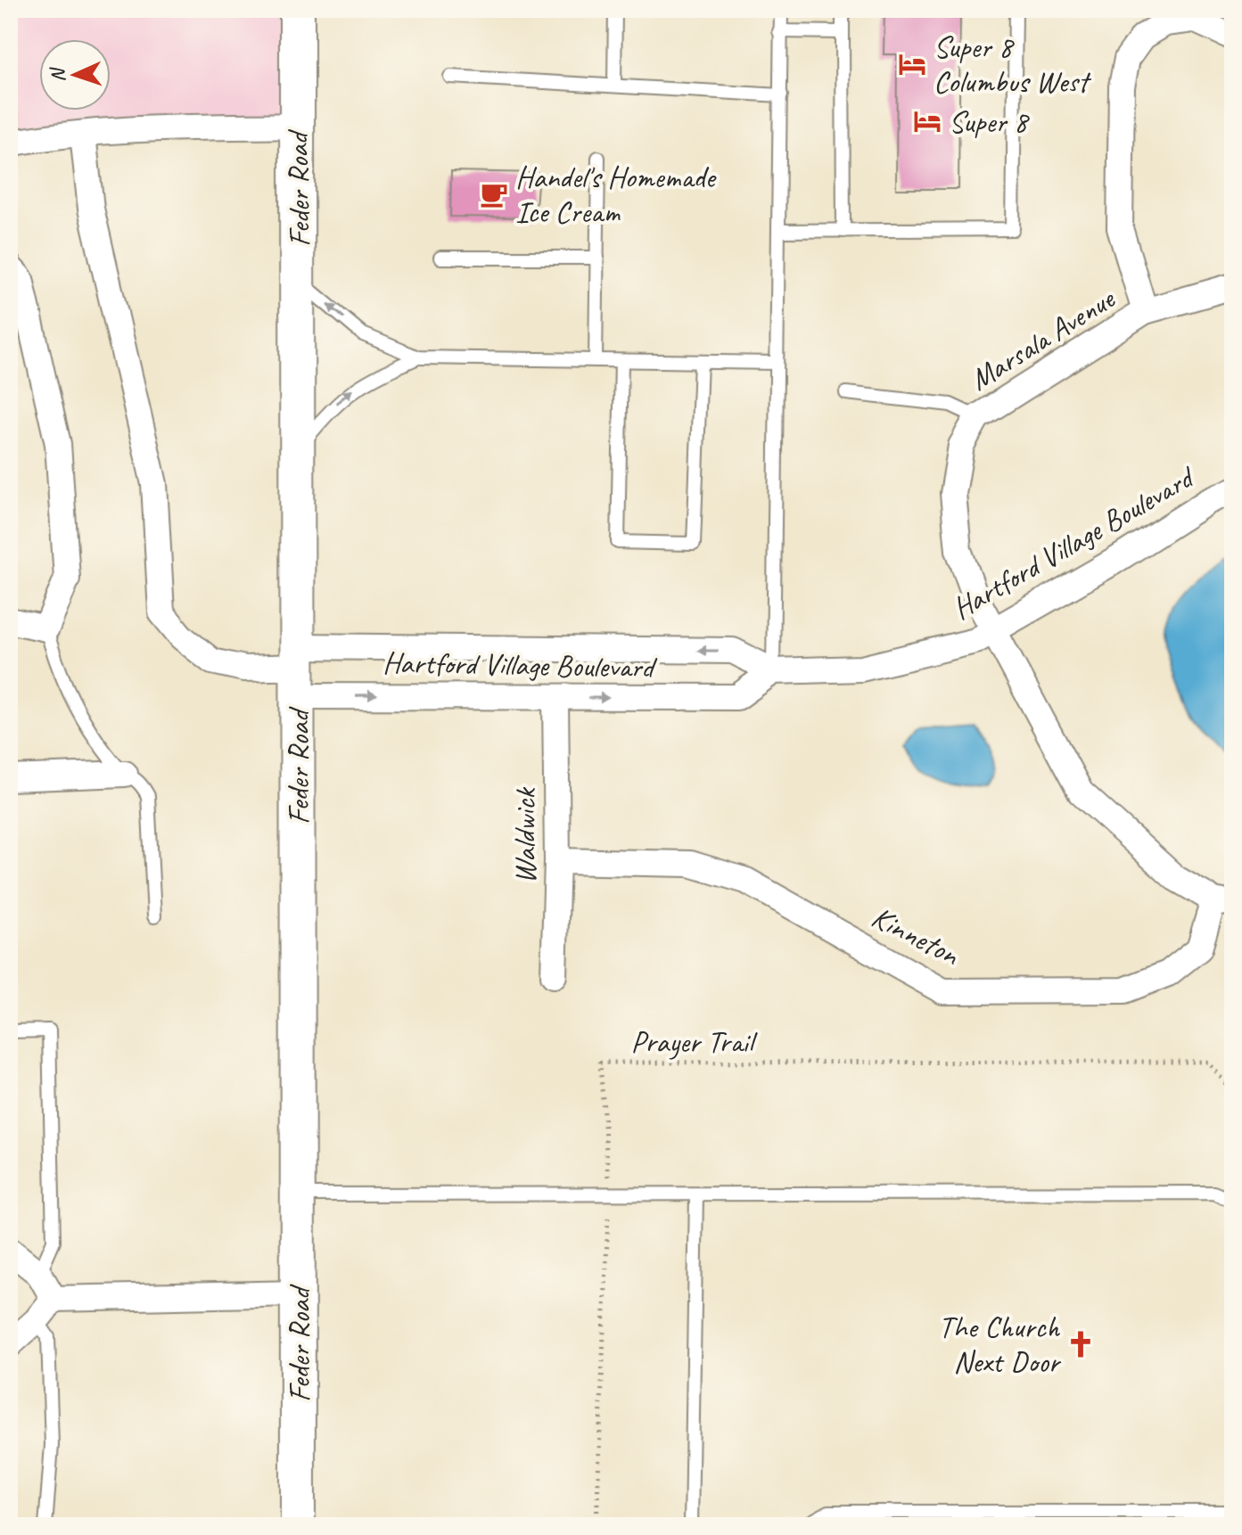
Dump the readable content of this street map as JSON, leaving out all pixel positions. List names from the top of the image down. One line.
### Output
{"streets":{"main road":["Feder Road"],"street":["Marsala Avenue","Hartford Village Boulevard","Waldwick","Kinneton"],"path":["Prayer Trail"]},"crossings":[["Feder Road","Hartford Village Boulevard"],["Marsala Avenue","Hartford Village Boulevard"],["Marsala Avenue","Kinneton"],["Hartford Village Boulevard","Waldwick"],["Waldwick","Kinneton"]],"places":{"hotel":["Super 8 Columbus West","Super 8"],"cafe":["Handel's Homemade Ice Cream"],"church":["The Church Next Door"]},"north":"left"}
